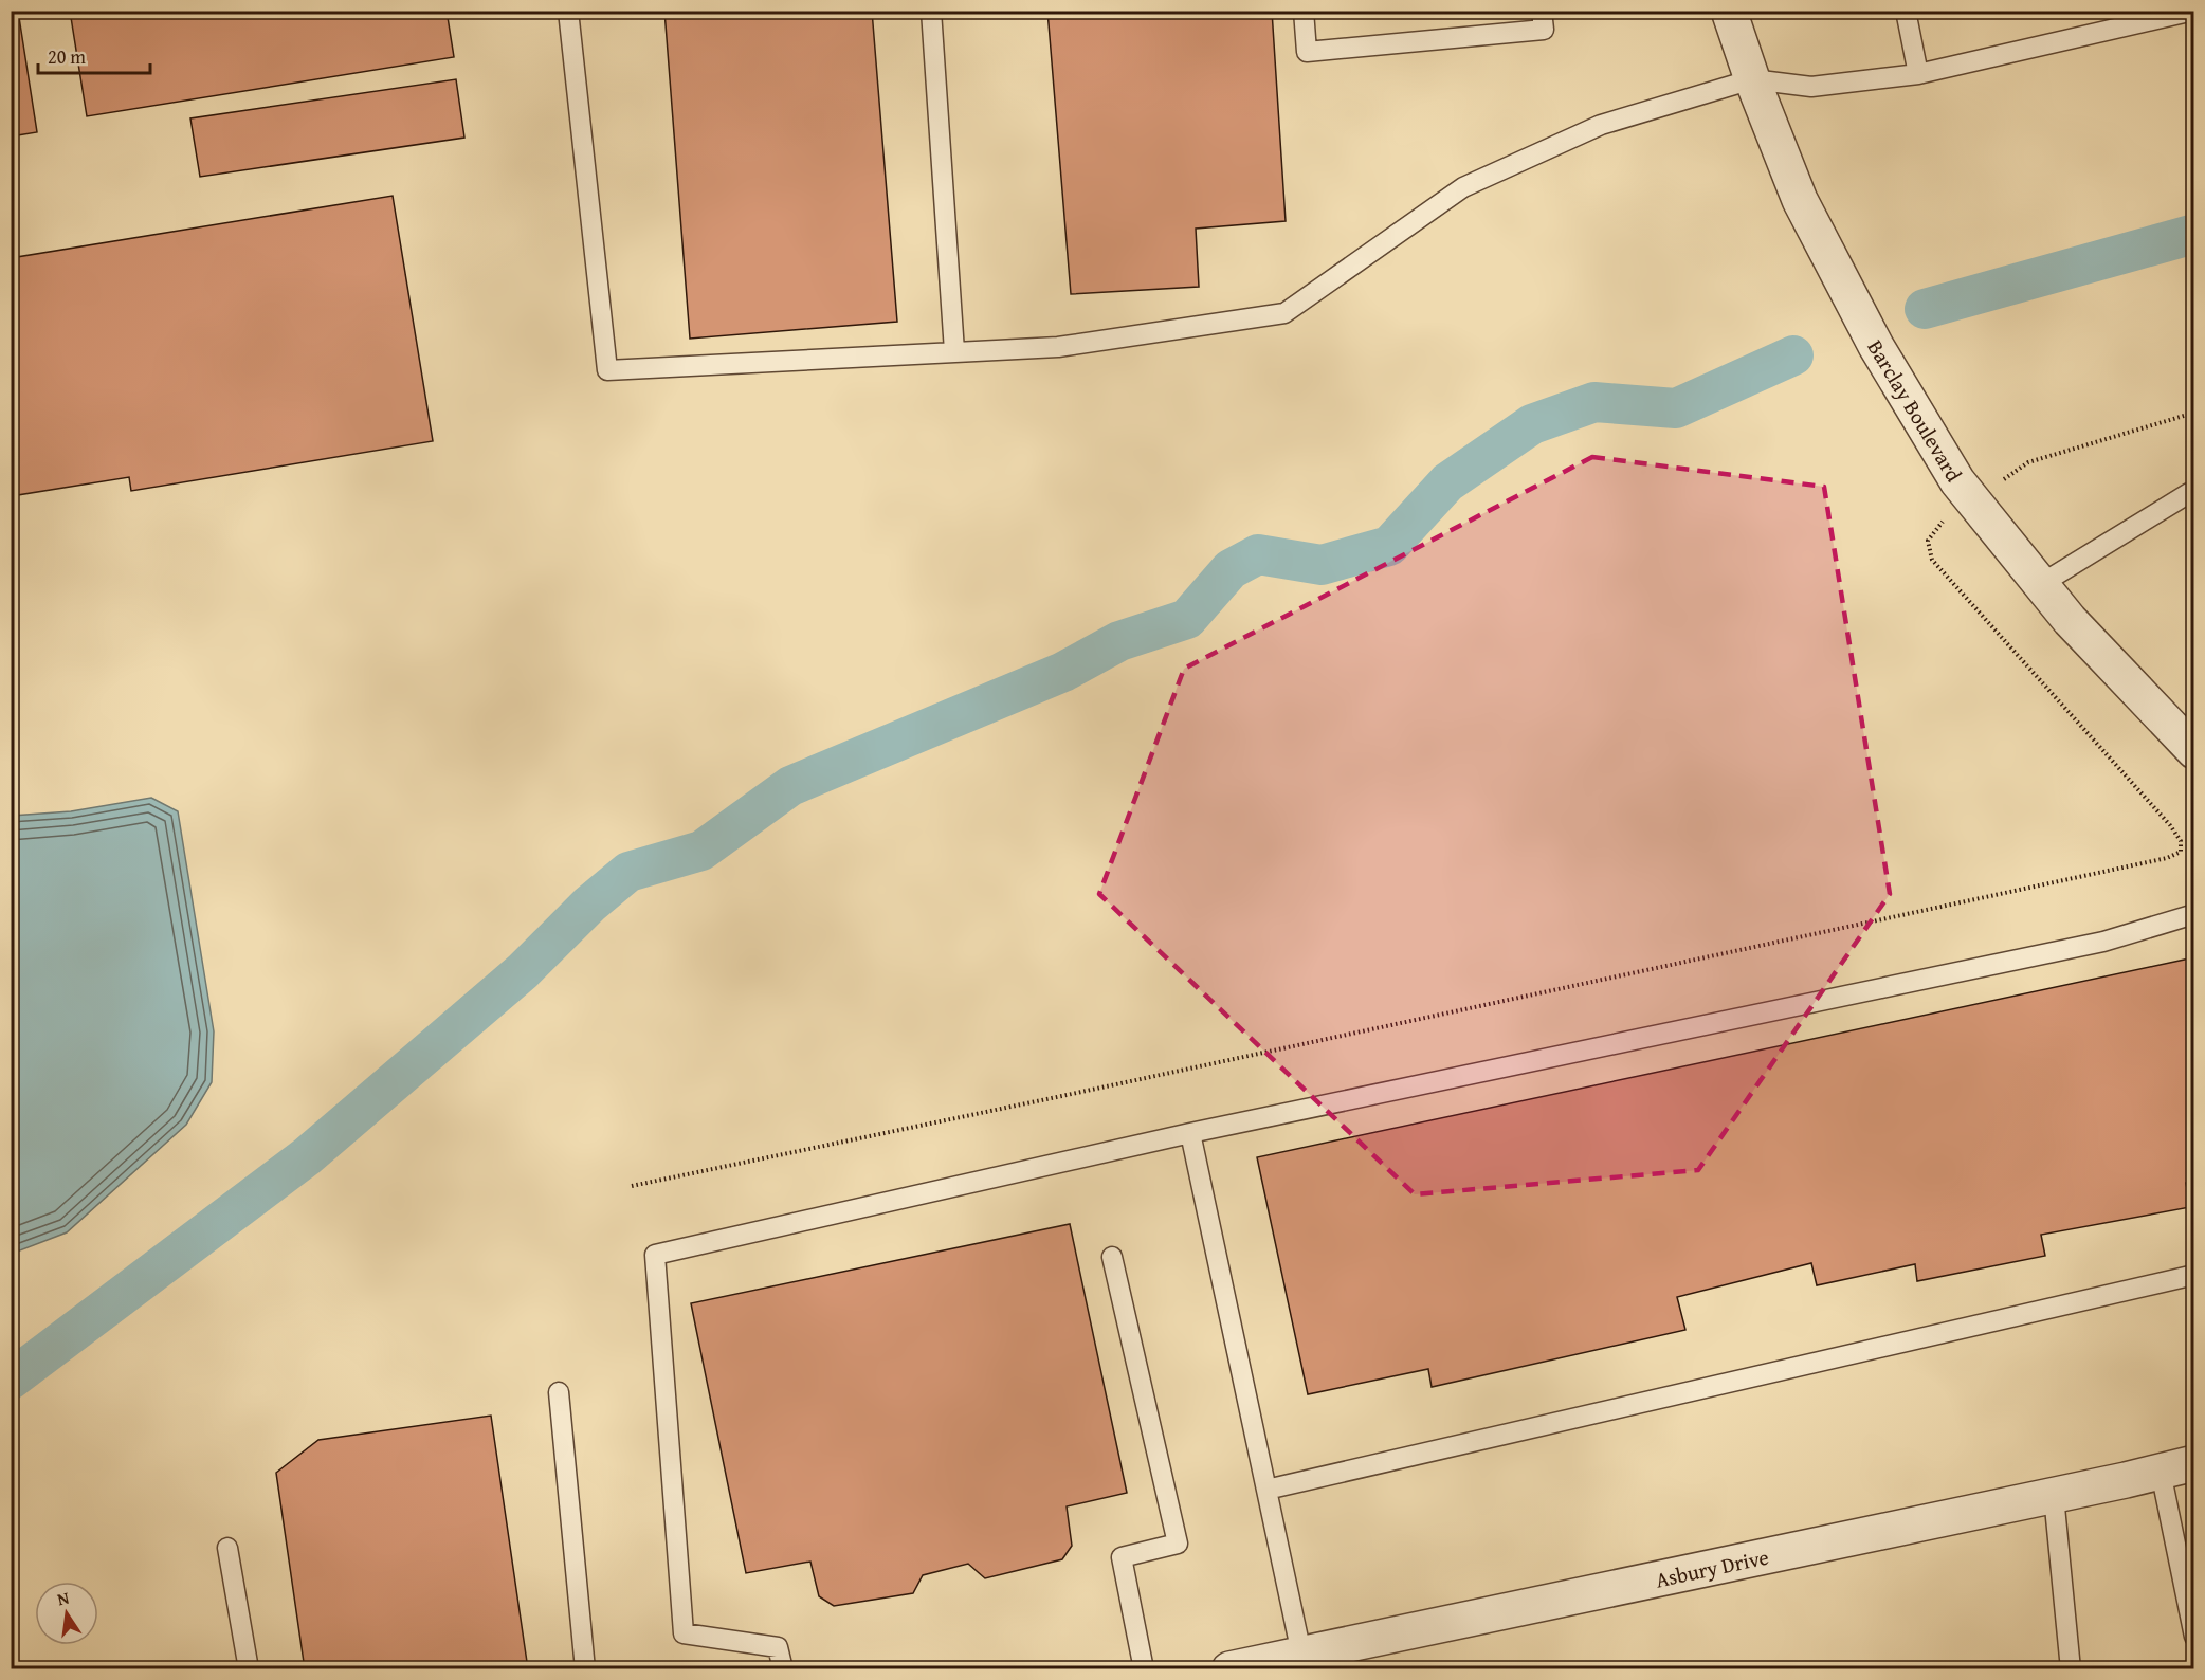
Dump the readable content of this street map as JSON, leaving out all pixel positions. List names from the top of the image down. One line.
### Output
{"streets":{"street":["Barclay Boulevard","Asbury Drive"]},"scale_bar":"20 m","north":"top"}
